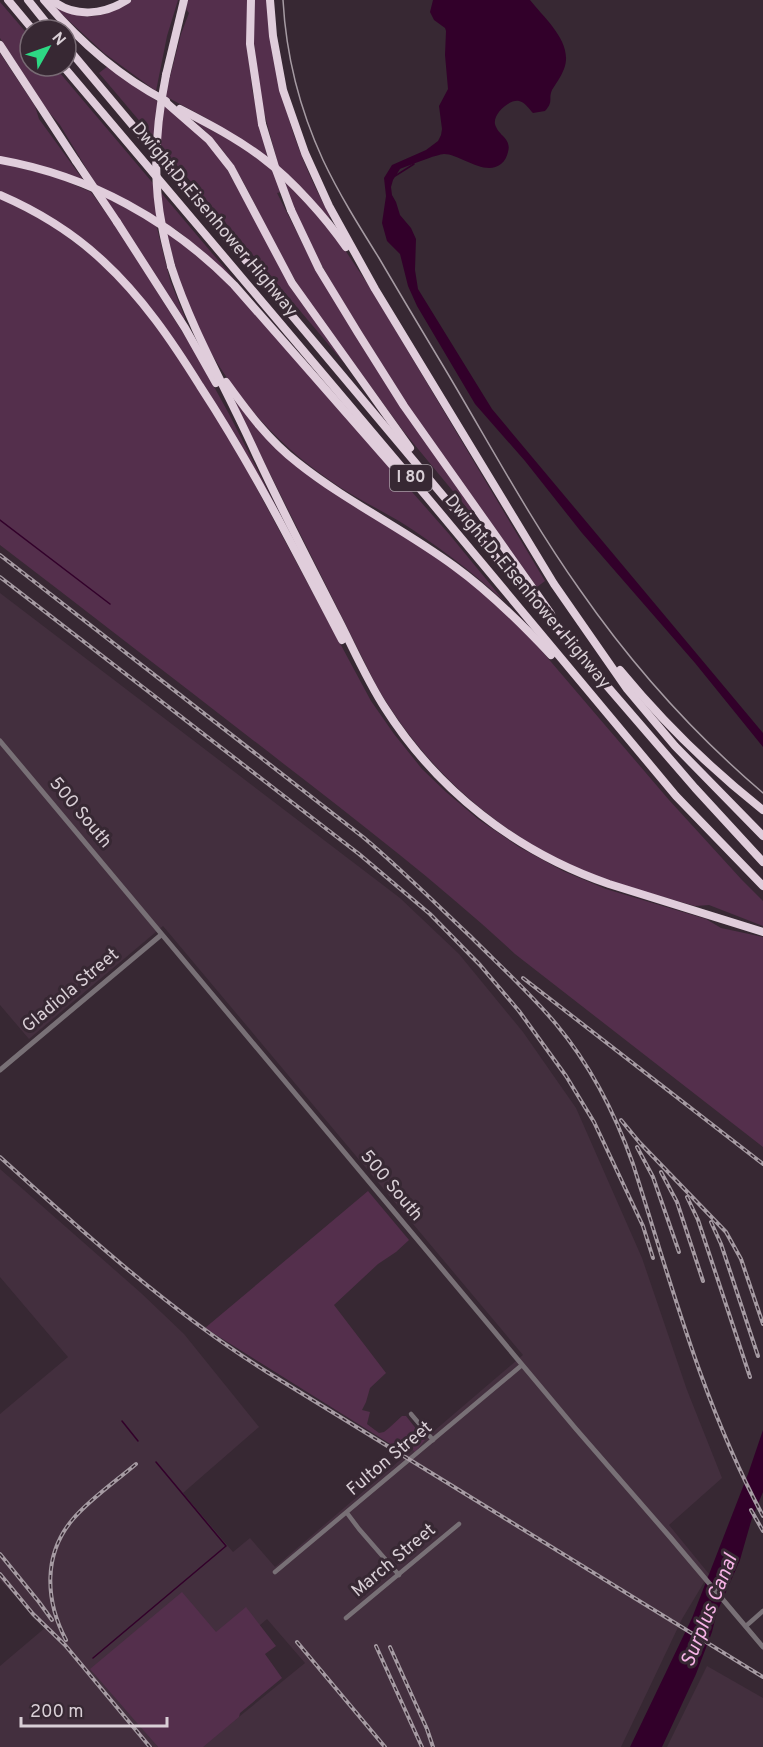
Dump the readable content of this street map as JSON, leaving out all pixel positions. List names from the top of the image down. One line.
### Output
{"streets":{"highway":["Dwight D. Eisenhower Highway","I 80"],"street":["500 South","Gladiola Street","Fulton Street","March Street"]},"crossings":[["500 South","Gladiola Street"],["500 South","Fulton Street"]],"water":["Surplus Canal"],"scale_bar":"200 m","north":"top right"}
